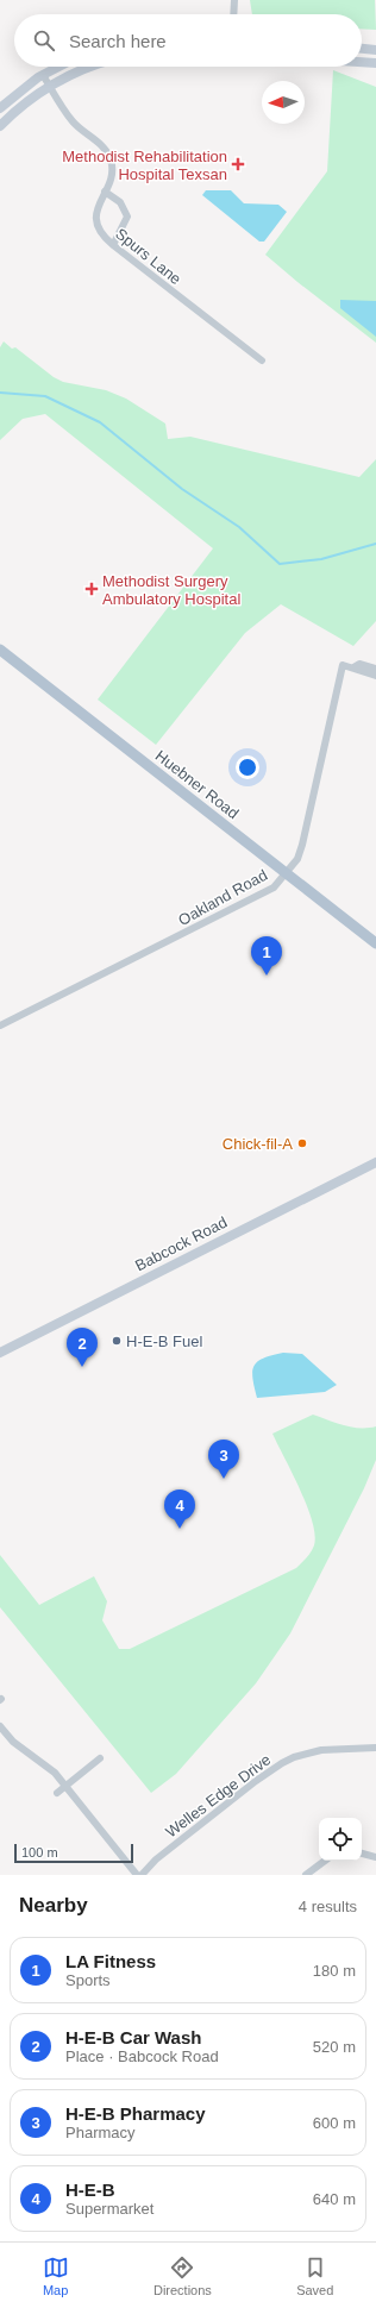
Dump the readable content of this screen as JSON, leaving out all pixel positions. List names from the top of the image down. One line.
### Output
{"streets":{"main road":["Huebner Road","Babcock Road"],"street":["Spurs Lane","Oakland Road","Welles Edge Drive"]},"crossings":[["Huebner Road","Oakland Road"]],"places":{"health":["Methodist Rehabilitation Hospital Texsan","Methodist Surgery Ambulatory Hospital"],"other":["Chick-fil-A","H-E-B Fuel"]},"scale_bar":"100 m","north":"left","page":{"search":"Search here","pins":["1","2","3","4"],"scale":"100 m","heading":["Nearby","4 results"],"list":[{"mark":"1","name":"LA Fitness","note":"Sports","value":"180 m"},{"mark":"2","name":"H-E-B Car Wash","note":"Place · Babcock Road","value":"520 m"},{"mark":"3","name":"H-E-B Pharmacy","note":"Pharmacy","value":"600 m"},{"mark":"4","name":"H-E-B","note":"Supermarket","value":"640 m"}],"nav":["Map","Directions","Saved"]}}
